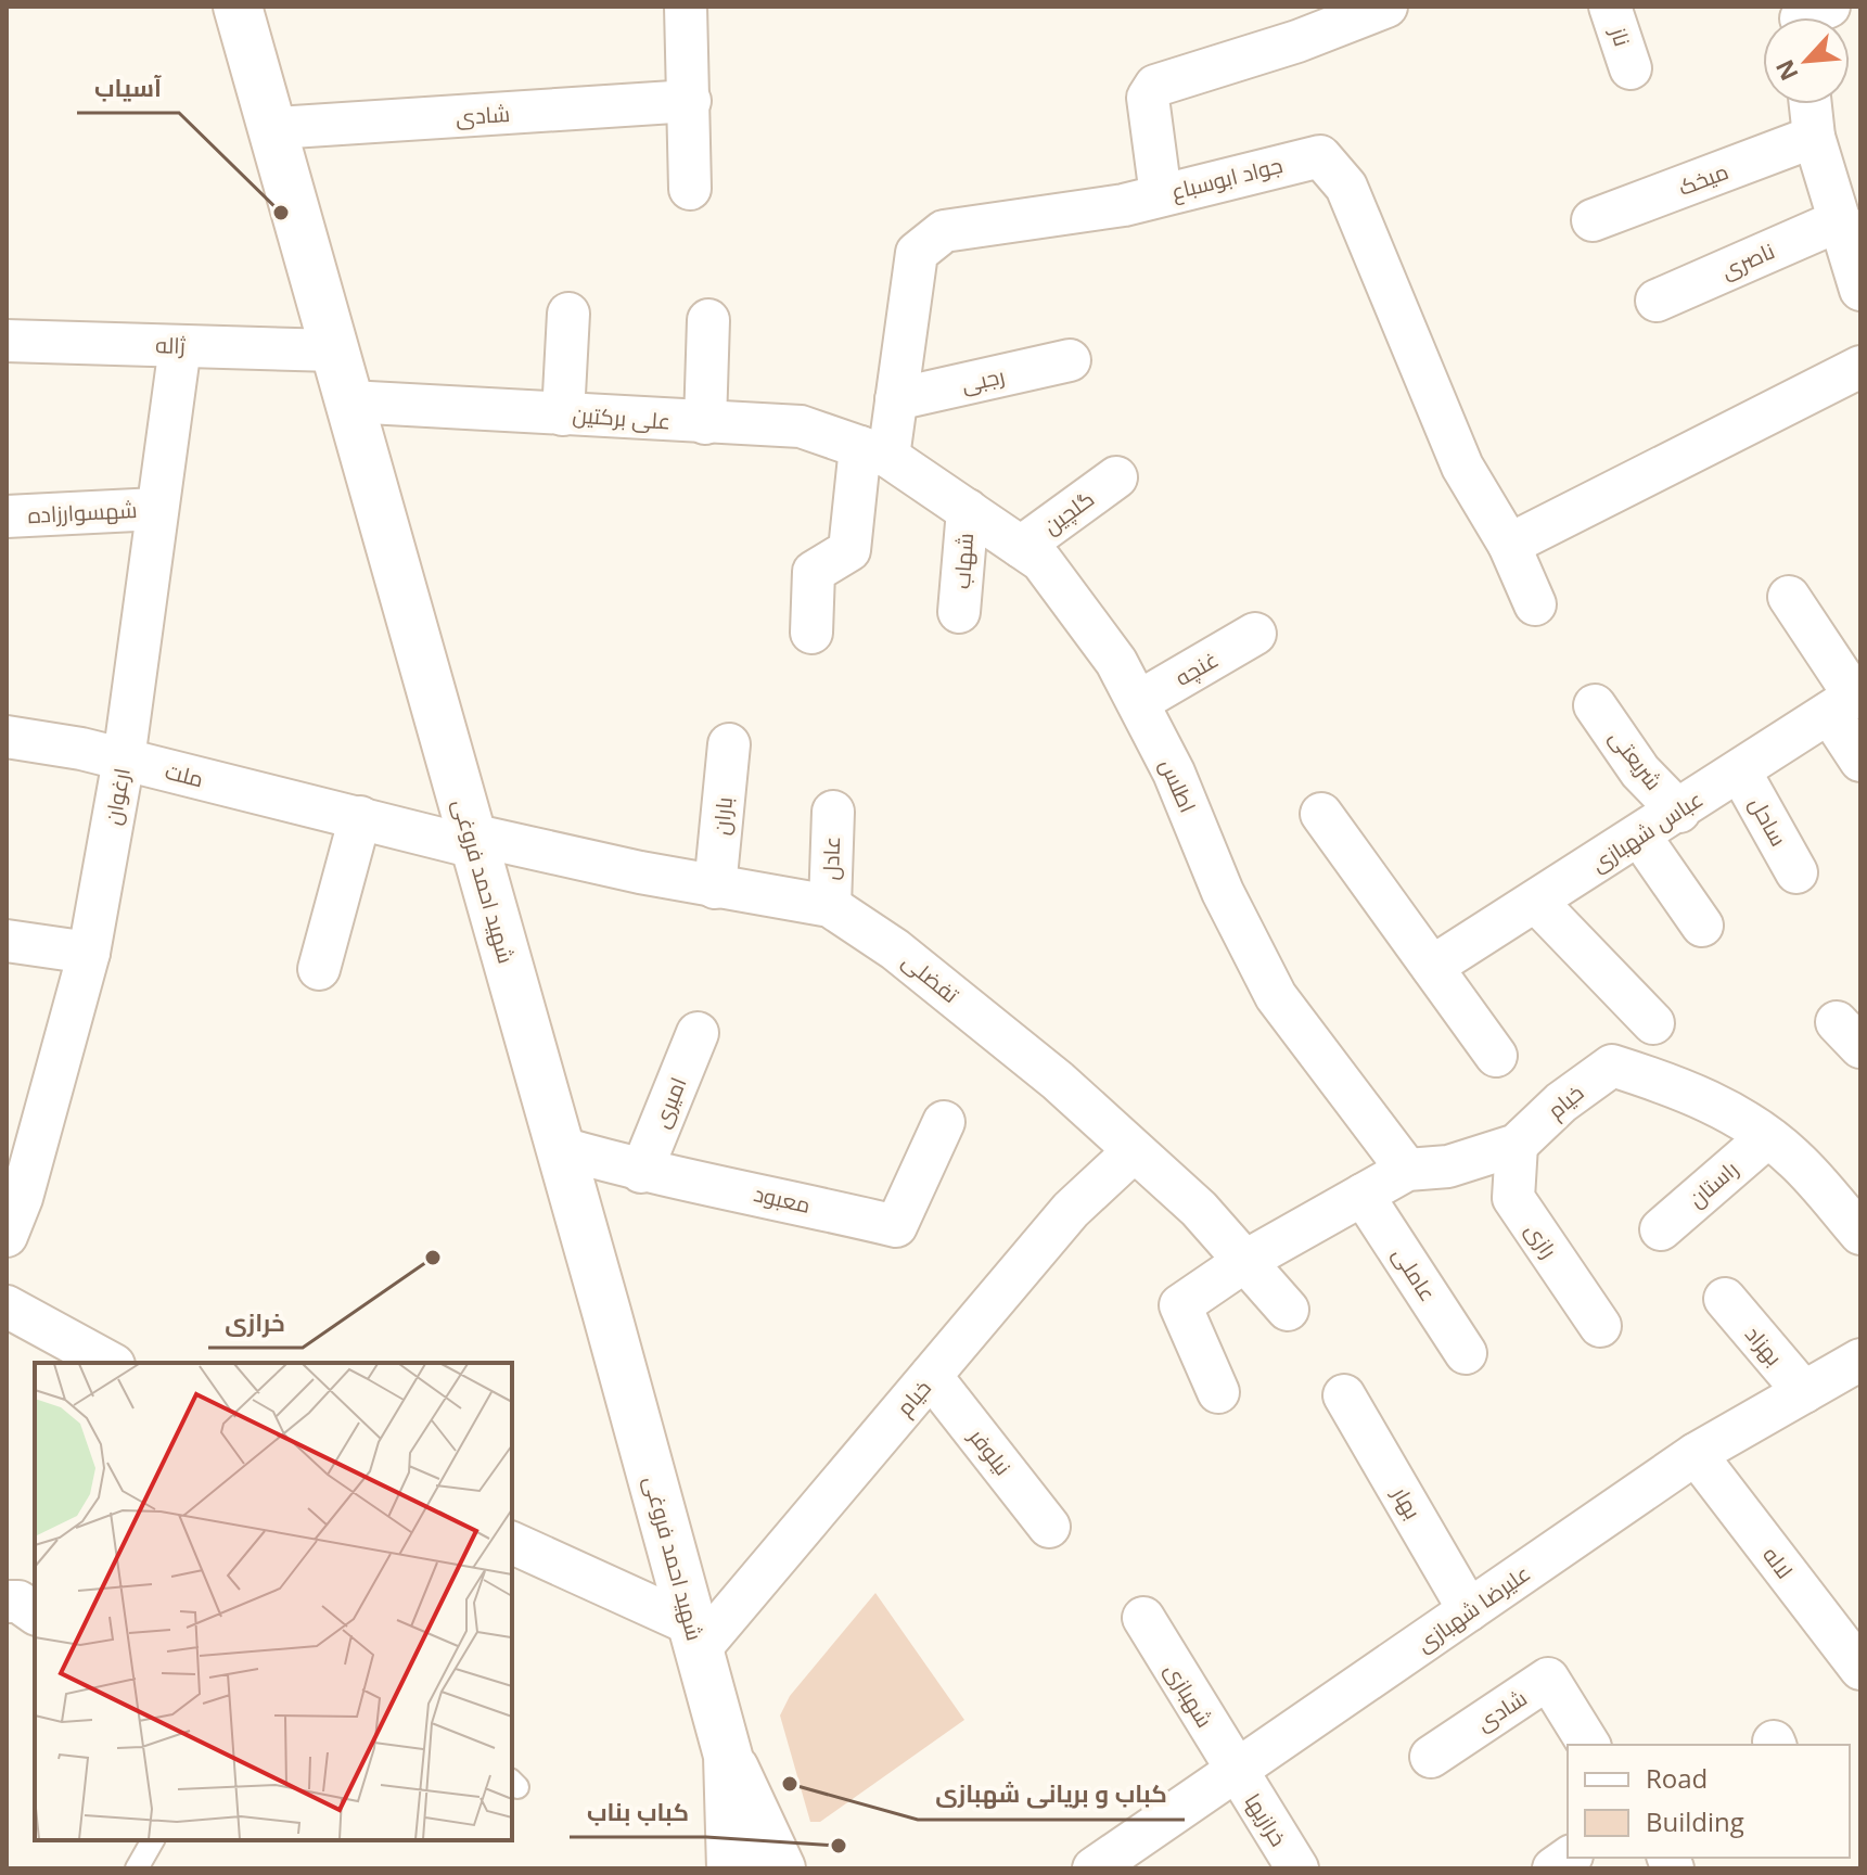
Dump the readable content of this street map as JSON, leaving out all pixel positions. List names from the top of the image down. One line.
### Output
{"streets":{"main road":["شهید احمد فروغی"],"street":["ناز","شادی","جواد ابوسباع","میخک","ناصری","ژاله","رجبی","علی برکتین","شهسوارزاده","گلچین","شهاب","غنچه","شریعتی","ملت","اطلس","ارغوان","باران","ساحل","عباس شهبازی","عادل","تفضلی","خیام","امیری","راستان","معبود","رازی","عاملی","بهزاد","نیلوفر","بهار","لاله","علیرضا شهبازی","شهبازی","خرازیها"]},"crossings":[["شادی","شهید احمد فروغی"],["جواد ابوسباع","رجبی"],["جواد ابوسباع","علی برکتین"],["جواد ابوسباع","اطلس"],["ژاله","ارغوان"],["ژاله","شهید احمد فروغی"],["علی برکتین","اطلس"],["علی برکتین","شهید احمد فروغی"],["شهسوارزاده","ارغوان"],["گلچین","اطلس"],["شهاب","اطلس"],["غنچه","اطلس"],["شریعتی","عباس شهبازی"],["ملت","ارغوان"],["ملت","شهید احمد فروغی"],["ملت","تفضلی"],["اطلس","خیام"],["باران","تفضلی"],["ساحل","عباس شهبازی"],["عادل","تفضلی"],["شهید احمد فروغی","تفضلی"],["شهید احمد فروغی","خیام"],["شهید احمد فروغی","معبود"],["تفضلی","خیام"],["خیام","راستان"],["خیام","رازی"],["خیام","عاملی"],["خیام","نیلوفر"],["امیری","معبود"],["بهزاد","علیرضا شهبازی"],["بهار","علیرضا شهبازی"],["لاله","علیرضا شهبازی"],["علیرضا شهبازی","شهبازی"],["علیرضا شهبازی","خرازیها"],["شهبازی","خرازیها"]],"places":["آسیاب","خرازی","کباب و بریانی شهبازی","کباب بناب"],"legend":["Road","Building"],"north":"bottom left"}
